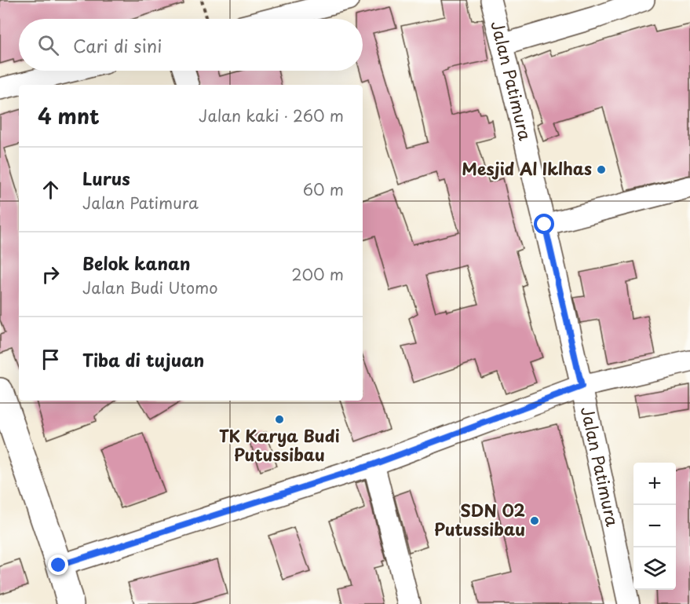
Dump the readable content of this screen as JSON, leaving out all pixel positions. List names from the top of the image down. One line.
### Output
{"streets":{"street":["Jalan Patimura"]},"places":["Mesjid Al Iklhas","TK Karya Budi Putussibau","SDN 02 Putussibau"],"page":{"search":"Cari di sini","heading":["4 mnt","Jalan kaki · 260 m"],"list":[["Lurus","Jalan Patimura","60 m"],["Belok kanan","Jalan Budi Utomo","200 m"],"Tiba di tujuan"],"map_buttons":["+","−"]}}
